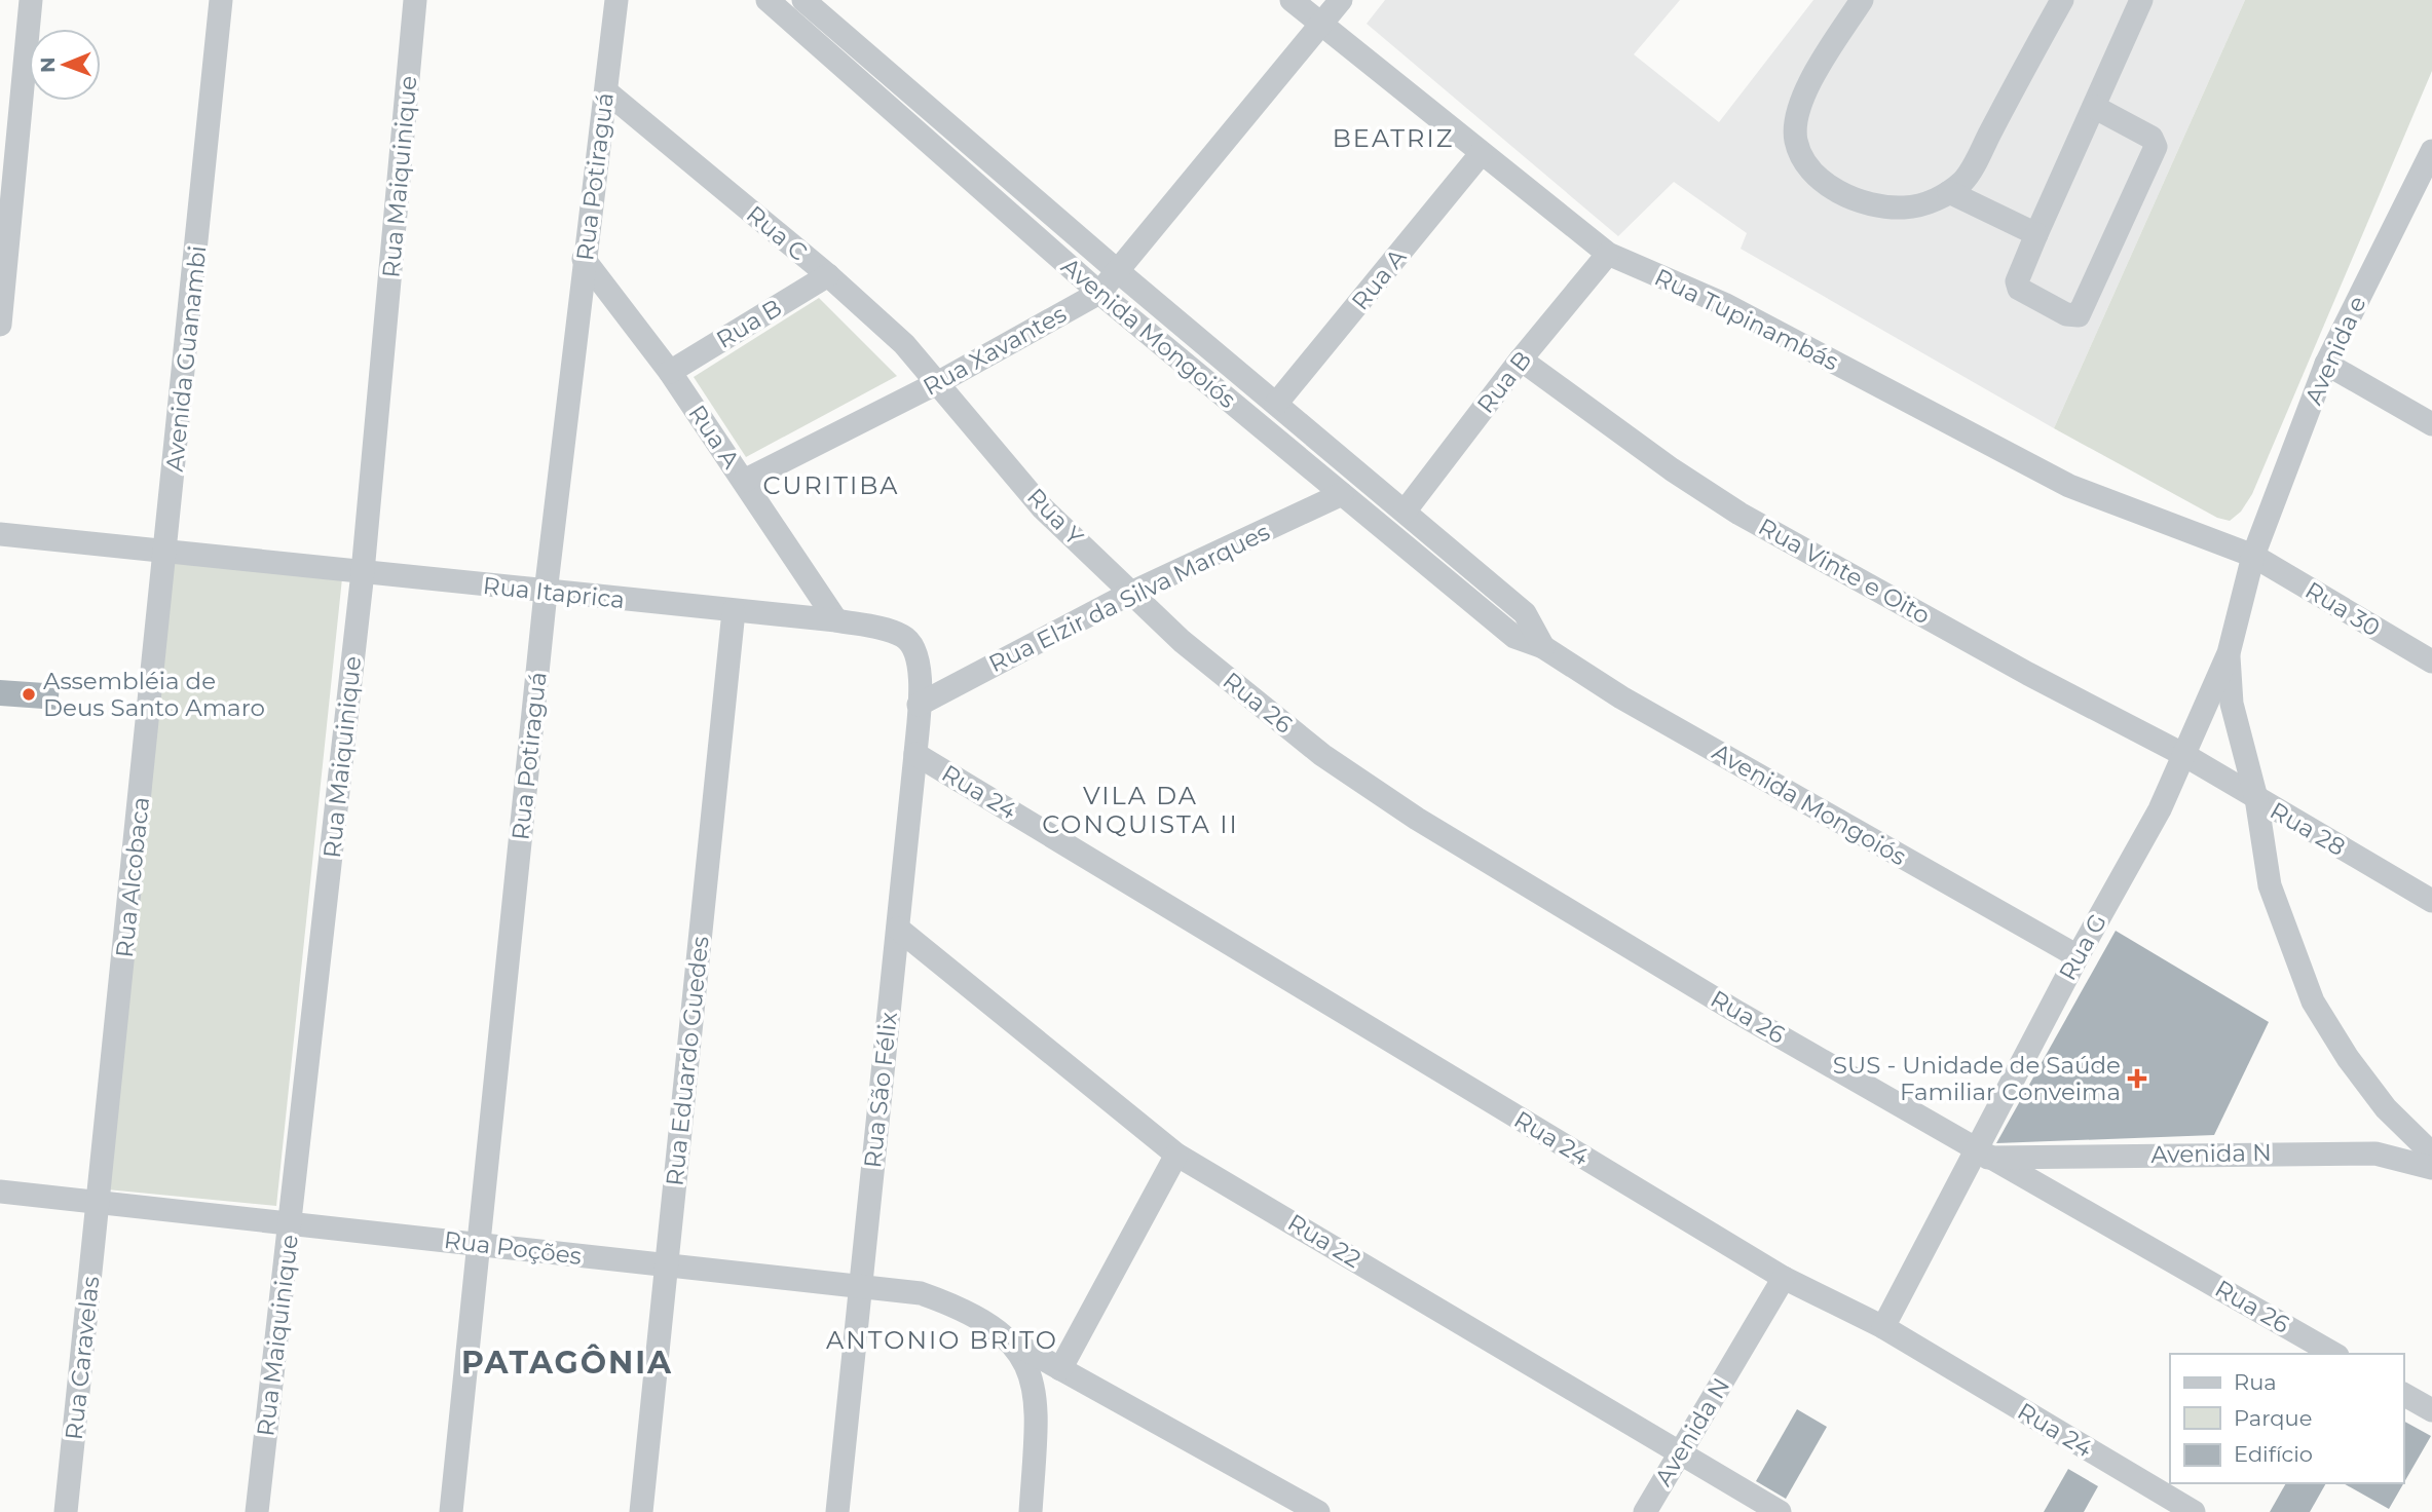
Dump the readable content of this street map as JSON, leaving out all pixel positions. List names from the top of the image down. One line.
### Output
{"streets":{"street":["Rua Maiquinique","Rua Potiraguá","Rua C","Rua A","Rua Tupinambás","Rua B","Avenida Mongoiós","Rua Xavantes","Avenida e","Avenida Guanambi","Rua Y","Rua Vinte e Oito","Rua Itaprica","Rua Elzir da Silva Marques","Rua 30","Rua 26","Rua 24","Rua 28","Rua Alcobaca","Rua G","Rua Eduardo Guedes","Rua São Félix","Avenida N","Rua 22","Rua Poções","Rua Caravelas"]},"crossings":[["Rua Maiquinique","Rua Itaprica"],["Rua Maiquinique","Rua Poções"],["Rua Potiraguá","Rua C"],["Rua Potiraguá","Rua A"],["Rua Potiraguá","Rua Itaprica"],["Rua Potiraguá","Rua Poções"],["Rua C","Rua B"],["Rua C","Rua Xavantes"],["Rua C","Rua Y"],["Rua A","Rua Tupinambás"],["Rua A","Rua B"],["Rua A","Avenida Mongoiós"],["Rua A","Rua Xavantes"],["Rua A","Rua Itaprica"],["Rua Tupinambás","Rua B"],["Rua Tupinambás","Rua Xavantes"],["Rua Tupinambás","Avenida e"],["Rua Tupinambás","Rua 30"],["Rua Tupinambás","Rua G"],["Rua B","Avenida Mongoiós"],["Rua B","Rua Vinte e Oito"],["Avenida Mongoiós","Rua Xavantes"],["Avenida Mongoiós","Rua Elzir da Silva Marques"],["Avenida Mongoiós","Rua G"],["Rua Xavantes","Rua Y"],["Avenida e","Rua 30"],["Avenida e","Rua G"],["Avenida Guanambi","Rua Itaprica"],["Avenida Guanambi","Rua Alcobaca"],["Rua Y","Rua Elzir da Silva Marques"],["Rua Y","Rua 26"],["Rua Vinte e Oito","Rua 28"],["Rua Vinte e Oito","Rua G"],["Rua Itaprica","Rua Alcobaca"],["Rua Itaprica","Rua Eduardo Guedes"],["Rua Itaprica","Rua São Félix"],["Rua Elzir da Silva Marques","Rua São Félix"],["Rua 30","Rua G"],["Rua 26","Rua G"],["Rua 26","Avenida N"],["Rua 24","Rua G"],["Rua 24","Rua São Félix"],["Rua 24","Avenida N"],["Rua 28","Rua G"],["Rua Alcobaca","Rua Poções"],["Rua Alcobaca","Rua Caravelas"],["Rua G","Avenida N"],["Rua Eduardo Guedes","Rua Poções"],["Rua São Félix","Rua 22"],["Rua São Félix","Rua Poções"],["Avenida N","Rua 22"],["Rua Poções","Rua Caravelas"]],"districts":["BEATRIZ","CURITIBA","VILA DA CONQUISTA II","ANTONIO BRITO","PATAGÔNIA"],"places":{"other":["Assembléia de Deus Santo Amaro"],"health":["SUS - Unidade de Saúde Familiar Conveima"]},"legend":["Rua","Parque","Edifício"],"north":"left"}
